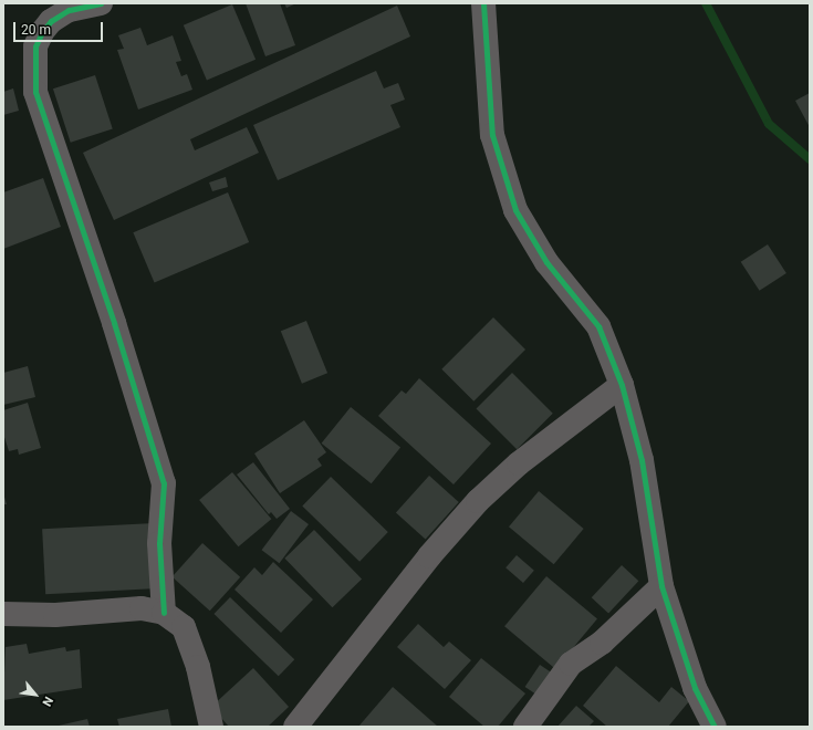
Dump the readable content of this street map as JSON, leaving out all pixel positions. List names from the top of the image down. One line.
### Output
{"scale_bar":"20 m","north":"bottom right"}
